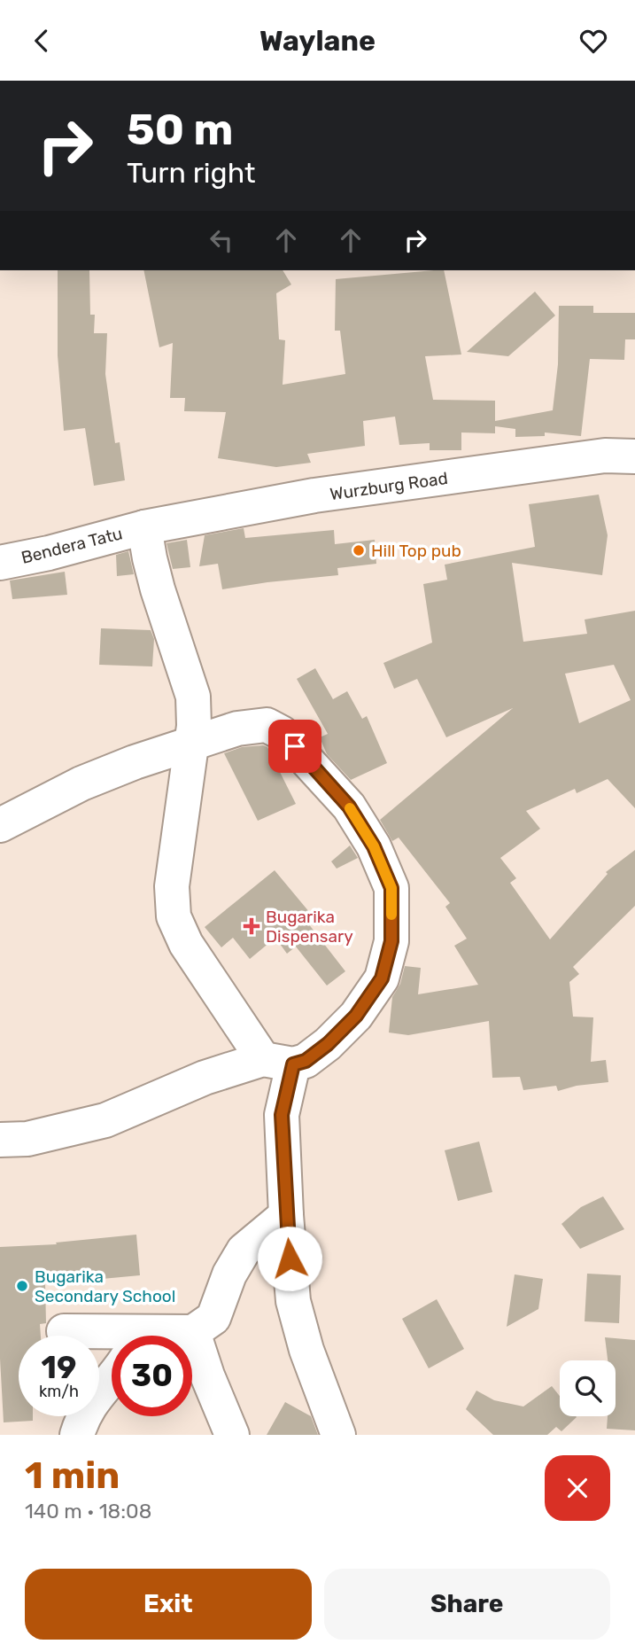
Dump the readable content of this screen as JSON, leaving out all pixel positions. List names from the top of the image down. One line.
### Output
{"streets":{"street":["Wurzburg Road","Bendera Tatu"]},"crossings":[["Wurzburg Road","Bendera Tatu"]],"places":{"other":["Hill Top pub","Bugarika Secondary School"],"health":["Bugarika Dispensary"]},"page":{"header":"Waylane","turn":["50 m","Turn right"],"speed":"19 km/h","limit":"30","heading":["1 min","140 m · 18:08"],"buttons":["Exit","Share"]}}
